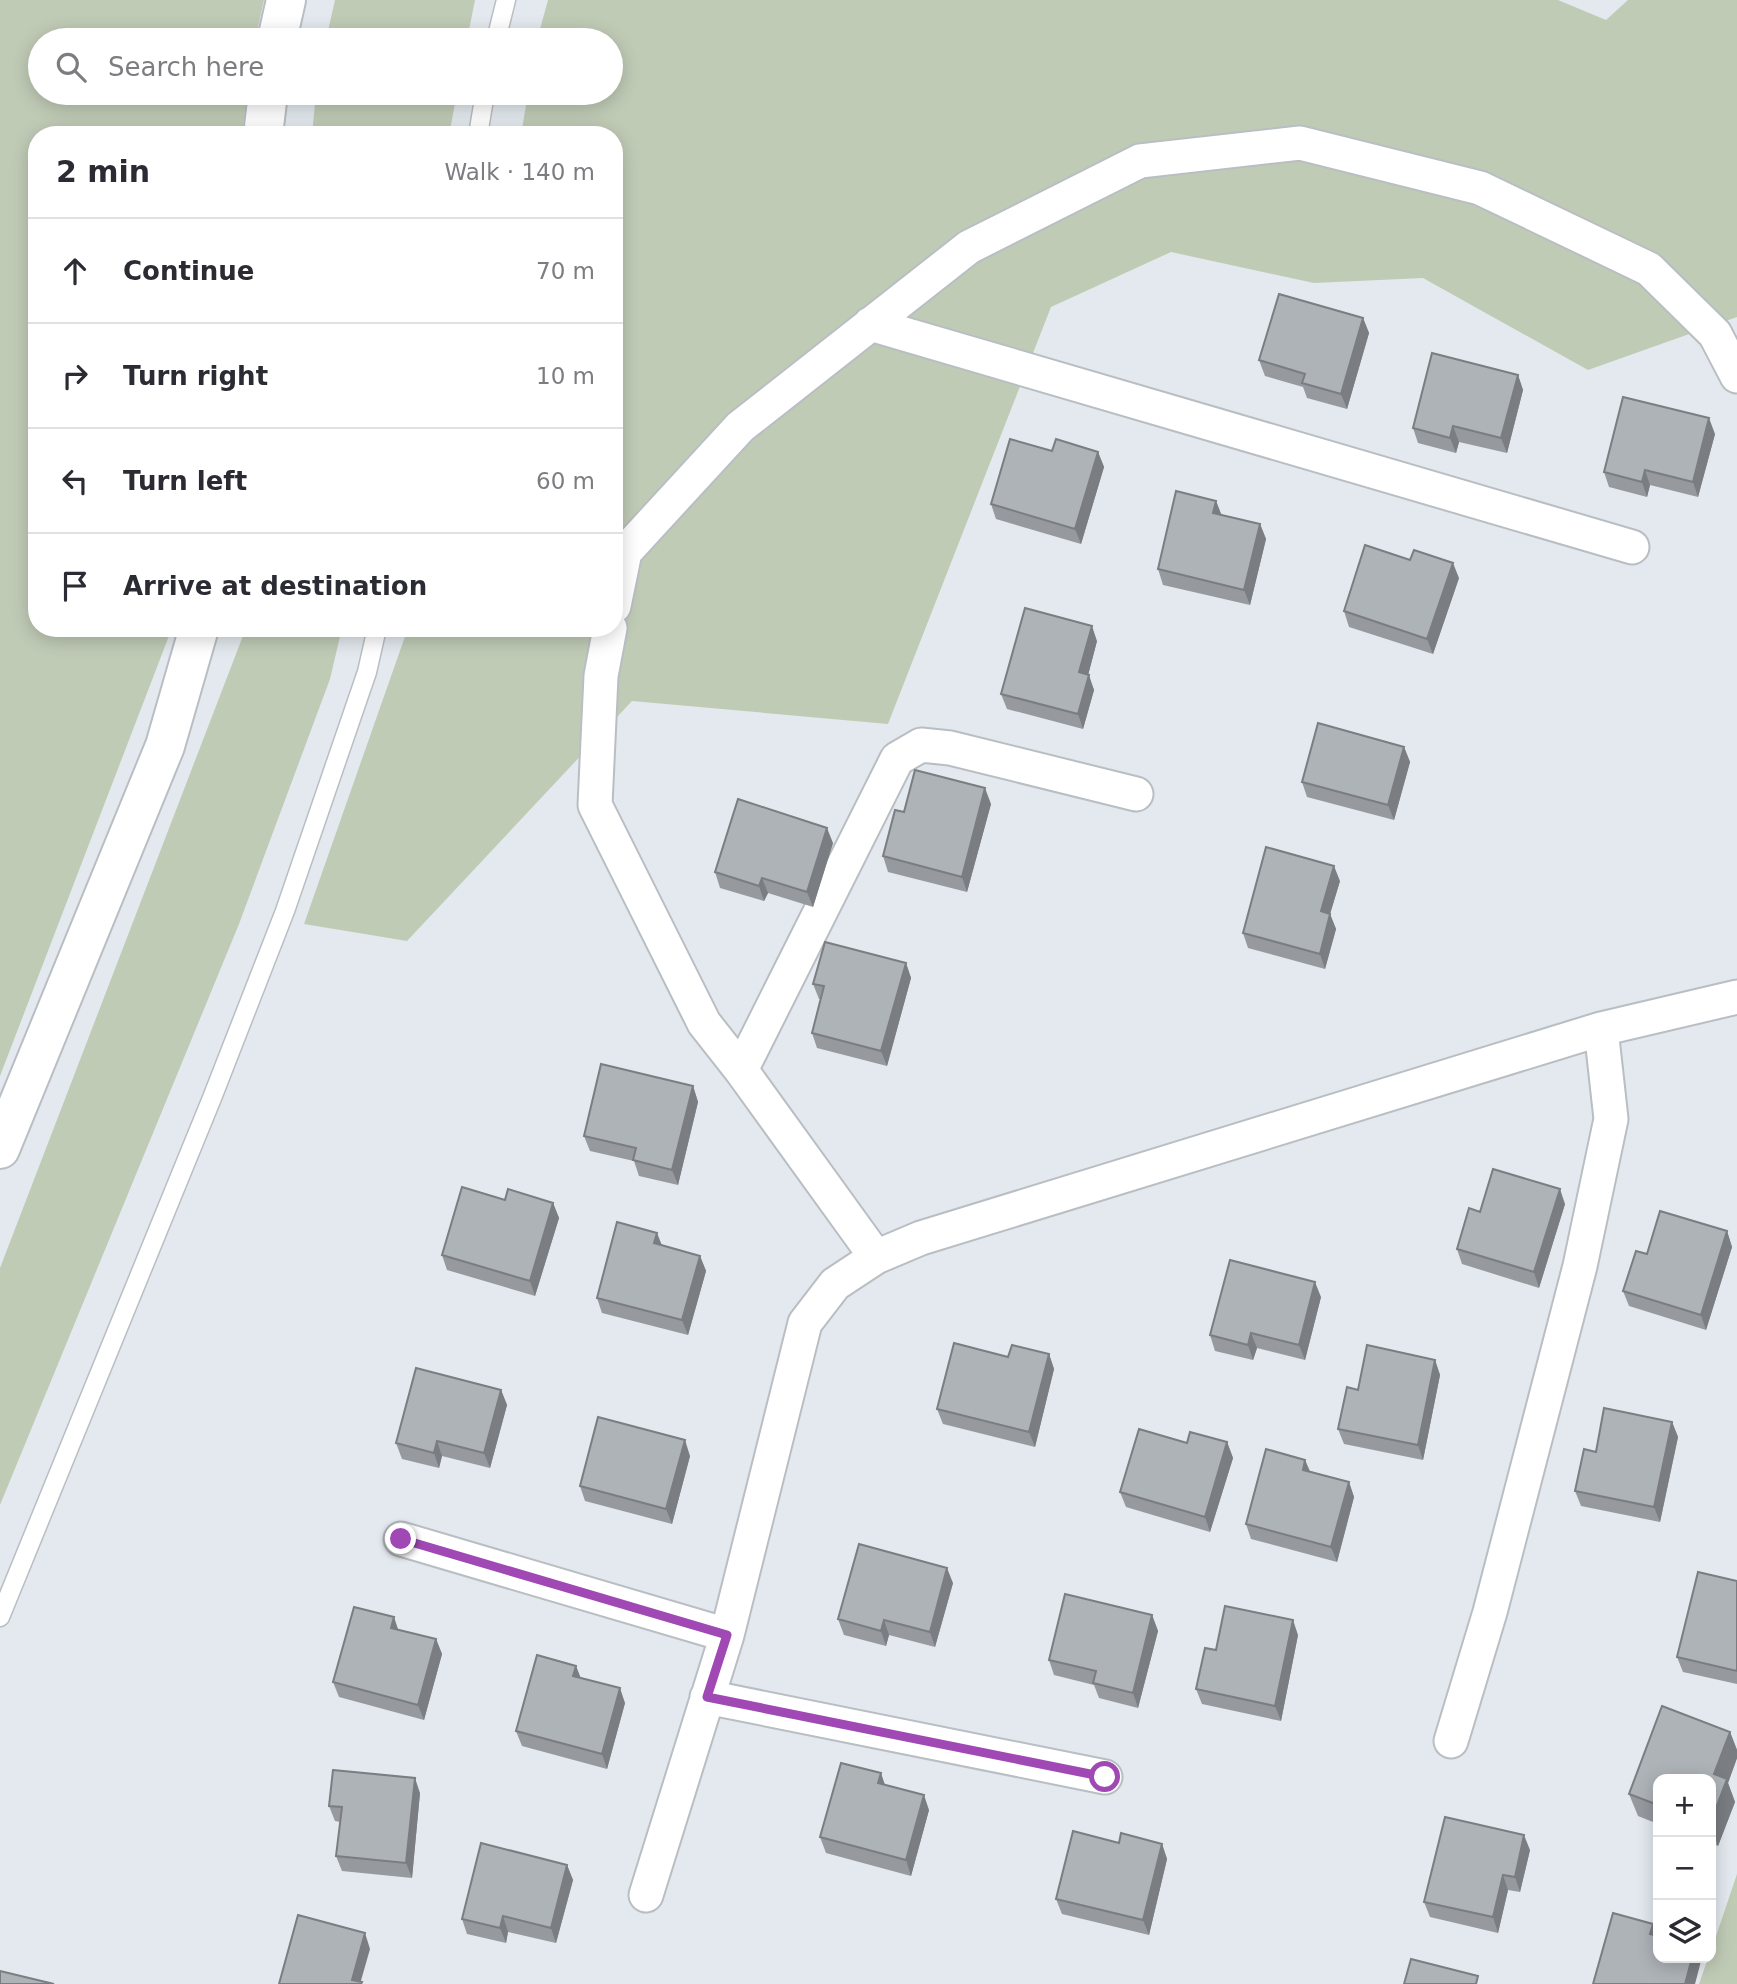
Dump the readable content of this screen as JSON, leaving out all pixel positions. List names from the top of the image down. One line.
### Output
{"page":{"search":"Search here","heading":["2 min","Walk · 140 m"],"list":[["Continue","70 m"],["Turn right","10 m"],["Turn left","60 m"],"Arrive at destination"],"map_buttons":["+","−"]}}
